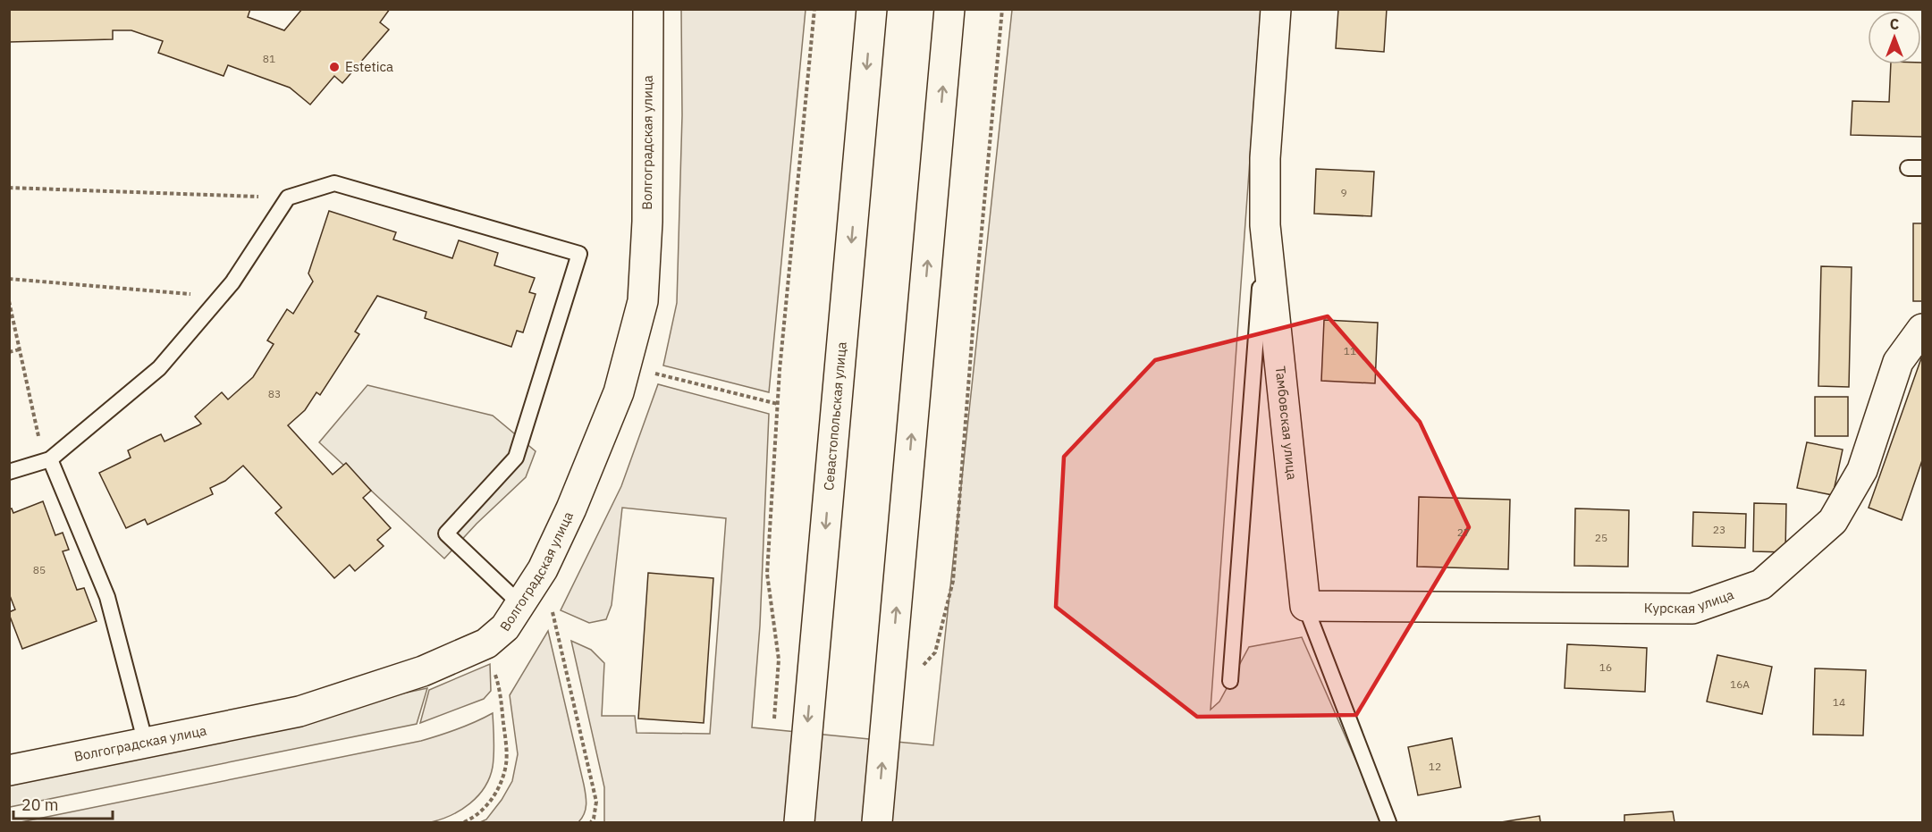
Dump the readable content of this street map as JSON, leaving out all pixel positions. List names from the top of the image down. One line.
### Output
{"streets":{"street":["Волгоградская улица","Севастопольская улица","Тамбовская улица","Курская улица"]},"crossings":[["Тамбовская улица","Курская улица"]],"places":["Estetica"],"house_numbers":["81","9","11","83","23","27","25","85","16","16А","14","12"],"scale_bar":"20 m","north":"top"}
